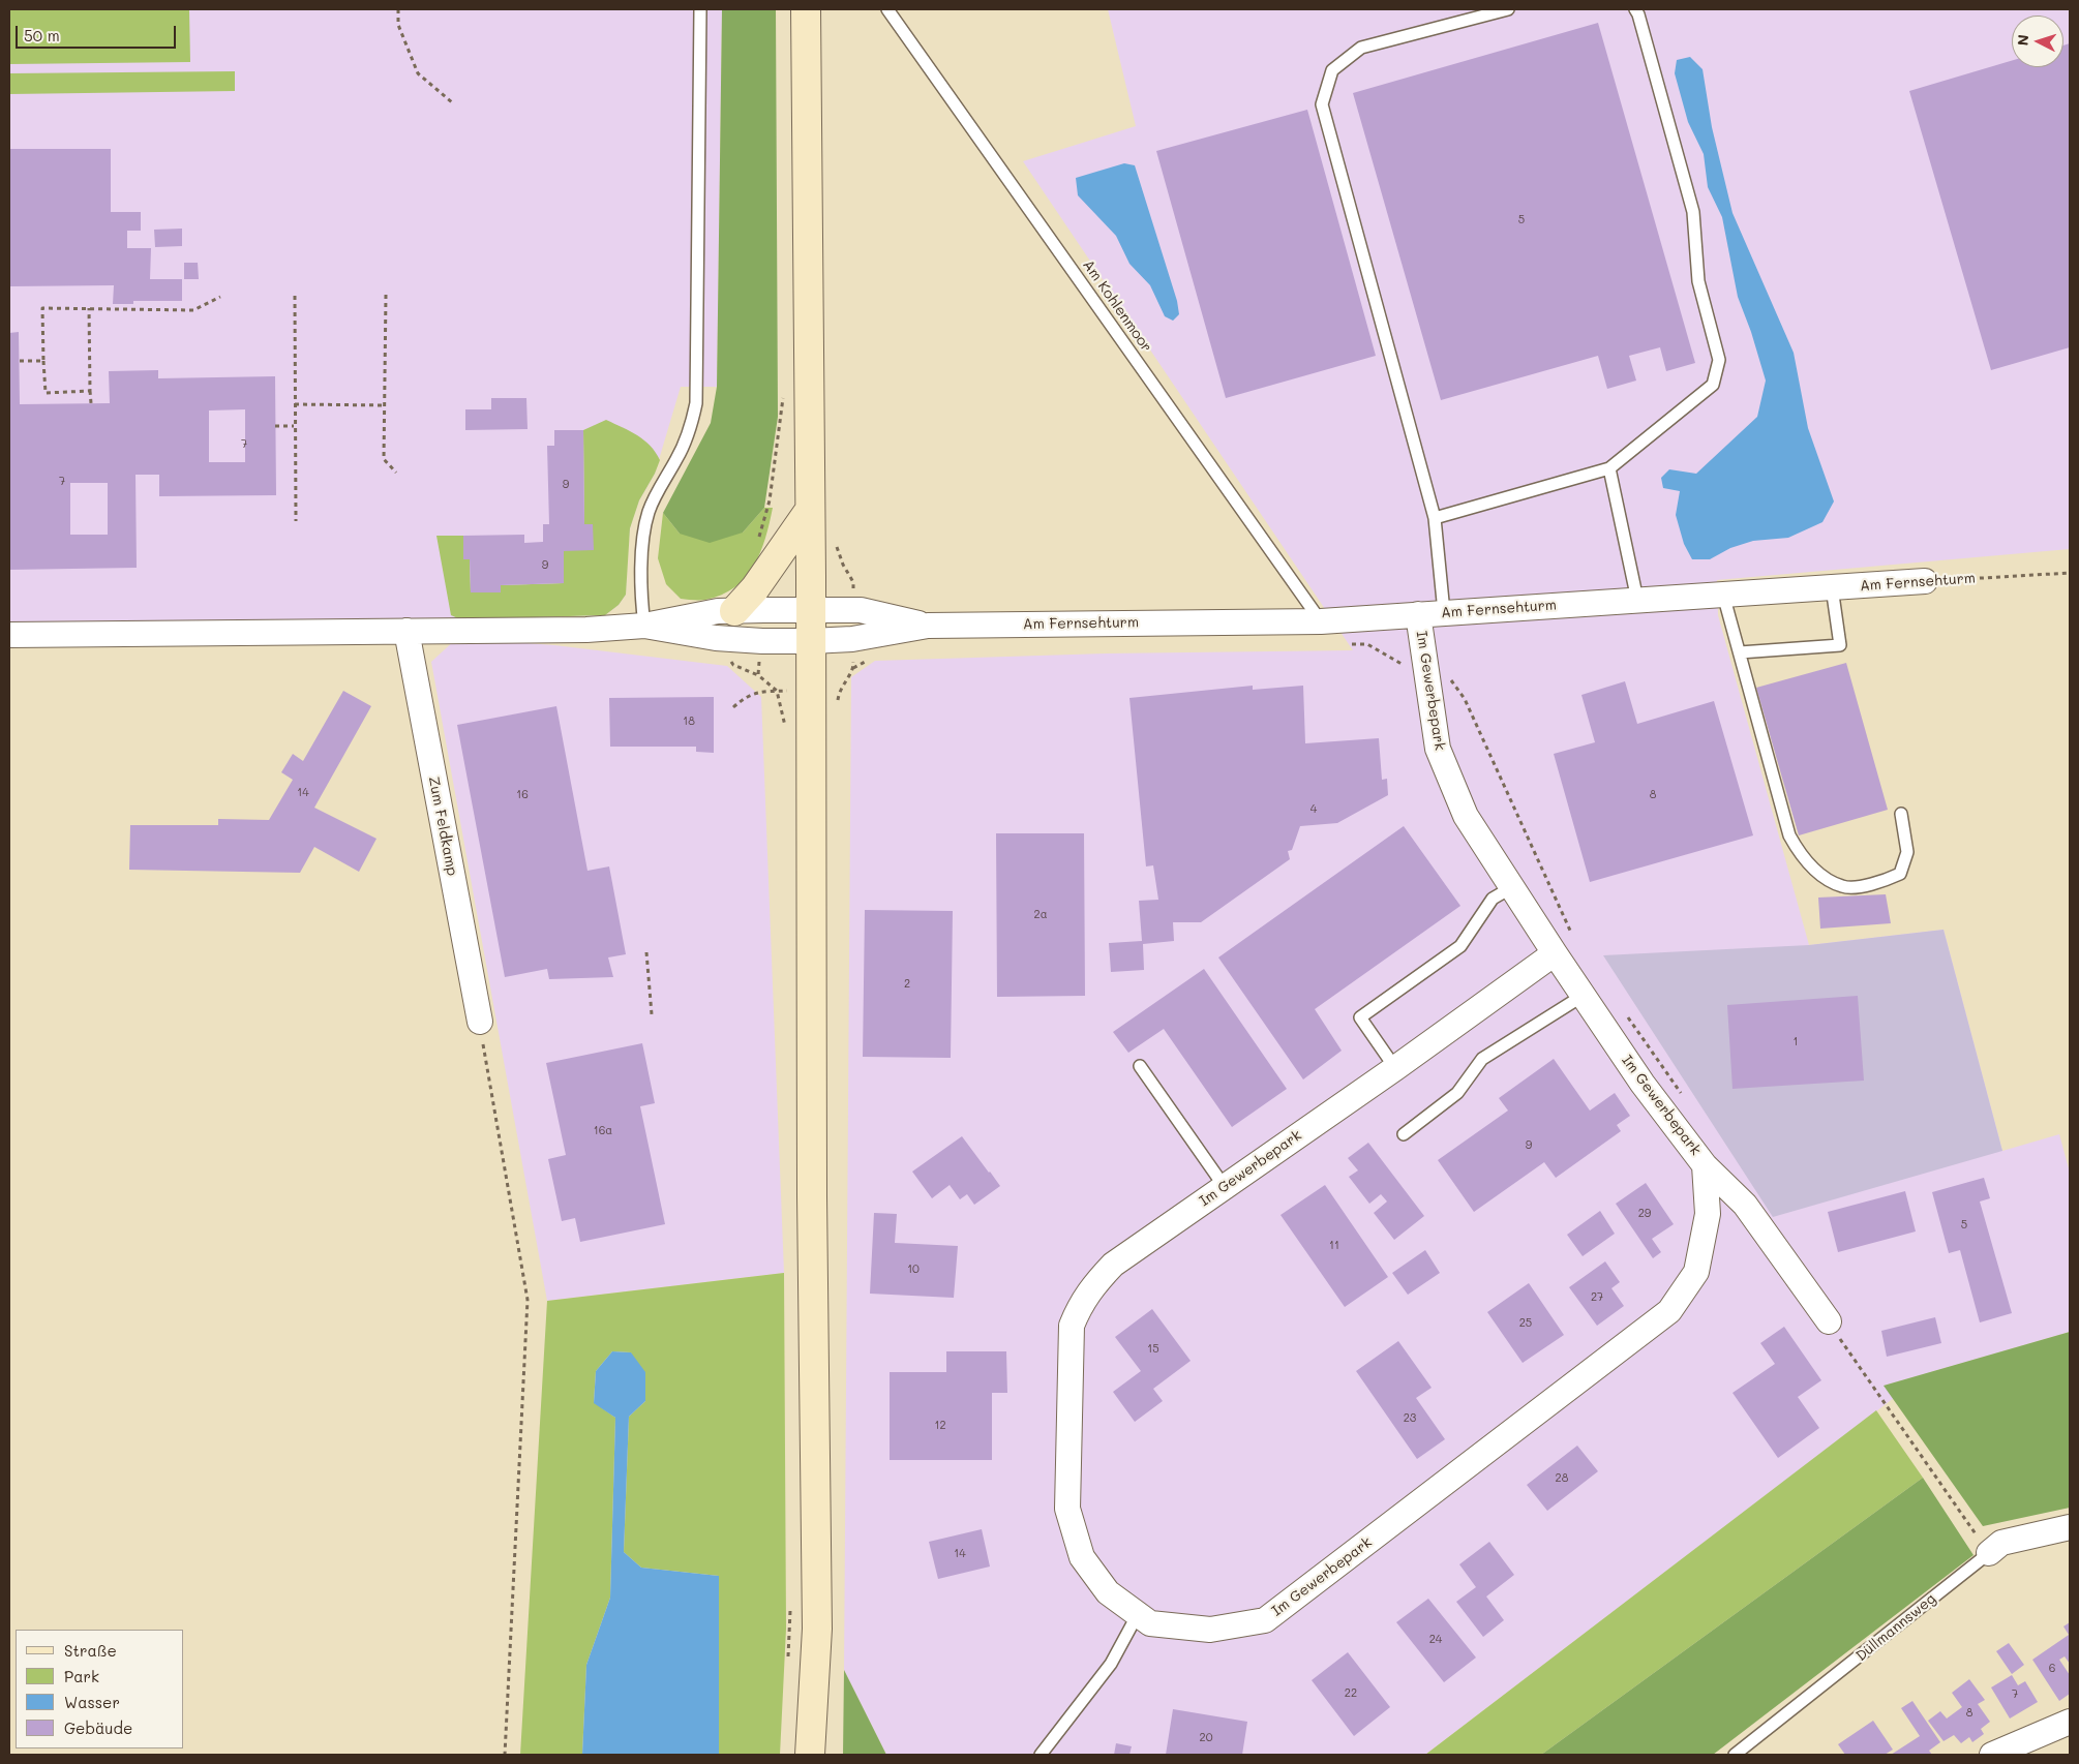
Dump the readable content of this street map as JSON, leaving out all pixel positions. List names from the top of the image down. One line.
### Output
{"streets":{"street":["Am Fernsehturm","Im Gewerbepark","Zum Feldkamp","Düllmannsweg"],"lane":["Am Kohlenmoor"]},"crossings":[["Am Kohlenmoor","Am Fernsehturm"],["Am Fernsehturm","Im Gewerbepark"]],"house_numbers":["5","7","7","9","9","18","14","16","8","4","2a","2","1","16a","9","29","5","11","10","27","25","15","23","12","28","14","24","6","22","7","8","20"],"legend":["Straße","Park","Wasser","Gebäude"],"scale_bar":"50 m","north":"left"}
